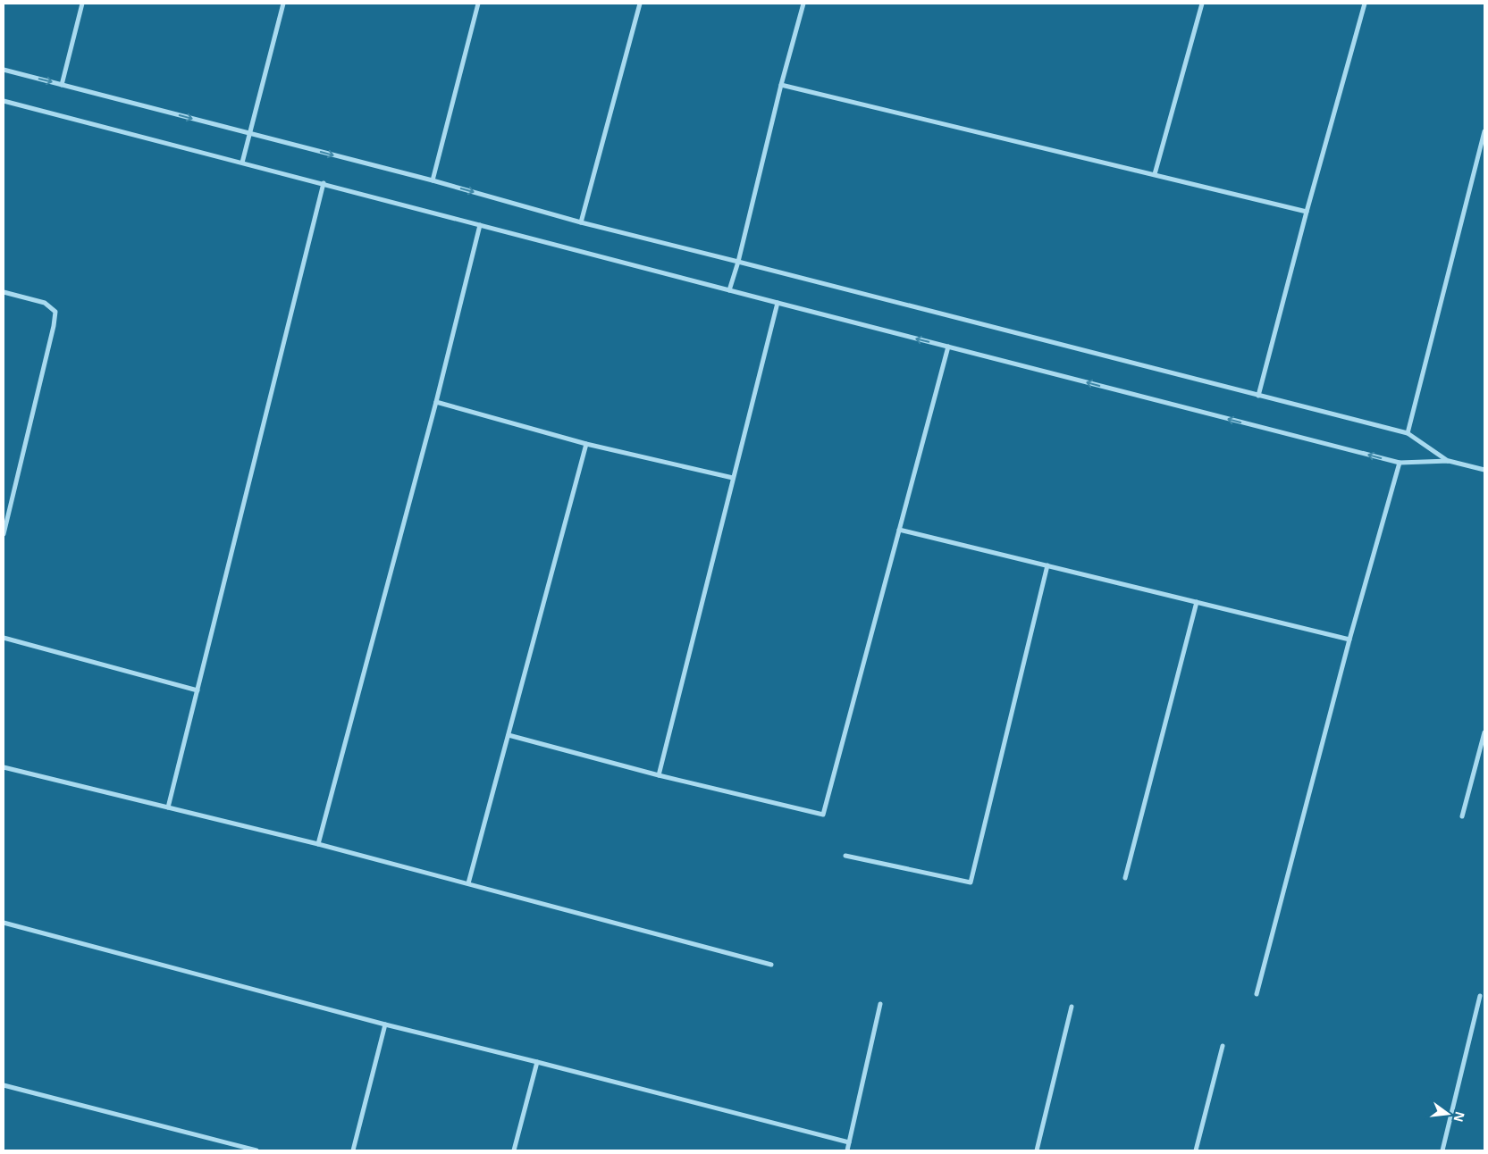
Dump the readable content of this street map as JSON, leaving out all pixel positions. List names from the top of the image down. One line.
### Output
{"north":"right"}
